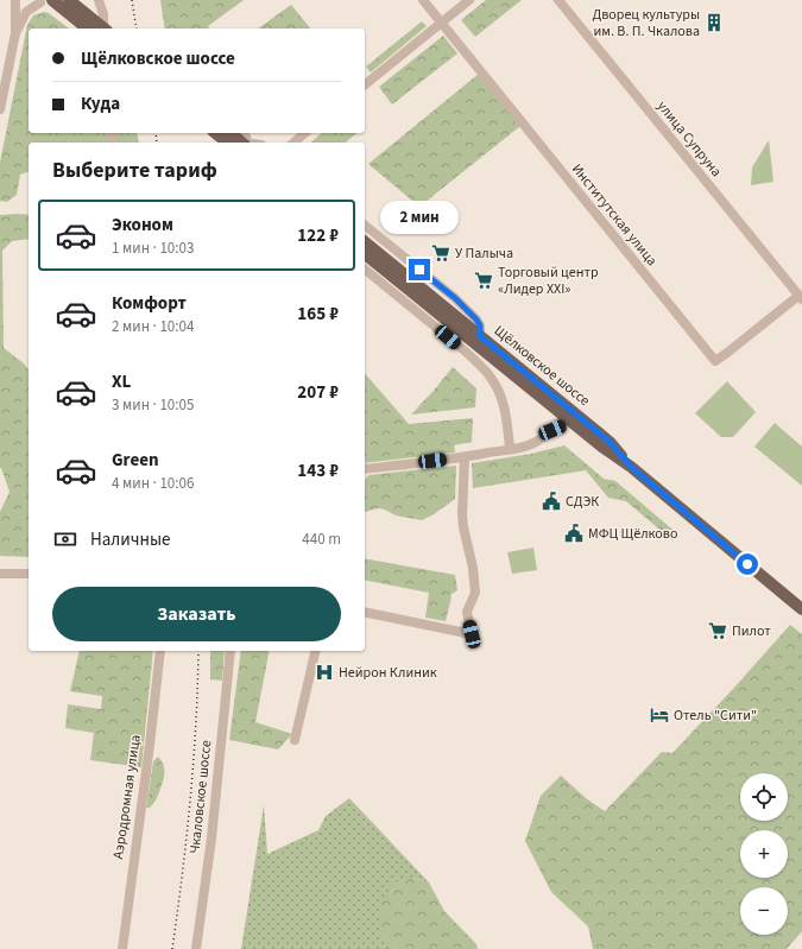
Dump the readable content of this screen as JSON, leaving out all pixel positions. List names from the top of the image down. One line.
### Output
{"streets":{"main road":["Щёлковское шоссе"],"street":["улица Супруна","Институтская улица","Аэродромная улица","Чкаловское шоссе"]},"crossings":[["улица Супруна","Институтская улица"]],"places":{"building":["Дворец культуры им. В. П. Чкалова"],"supermarket":["У Палыча","Торговый центр «Лидер XXI»","Пилот"],"public building":["СДЭК","МФЦ Щёлково"],"hospital":["Нейрон Клиник"],"hotel":["Отель \"Сити\""]},"page":{"banner":["Щёлковское шоссе","Куда"],"heading":"Выберите тариф","list":[{"name":"Эконом","note":"1 мин · 10:03","value":"122 ₽"},{"name":"Комфорт","note":"2 мин · 10:04","value":"165 ₽"},{"name":"XL","note":"3 мин · 10:05","value":"207 ₽"},{"name":"Green","note":"4 мин · 10:06","value":"143 ₽"}],"bubble":"2 мин","pay":["Наличные","440 m"],"buttons":"Заказать","map_buttons":["+","−"]}}
